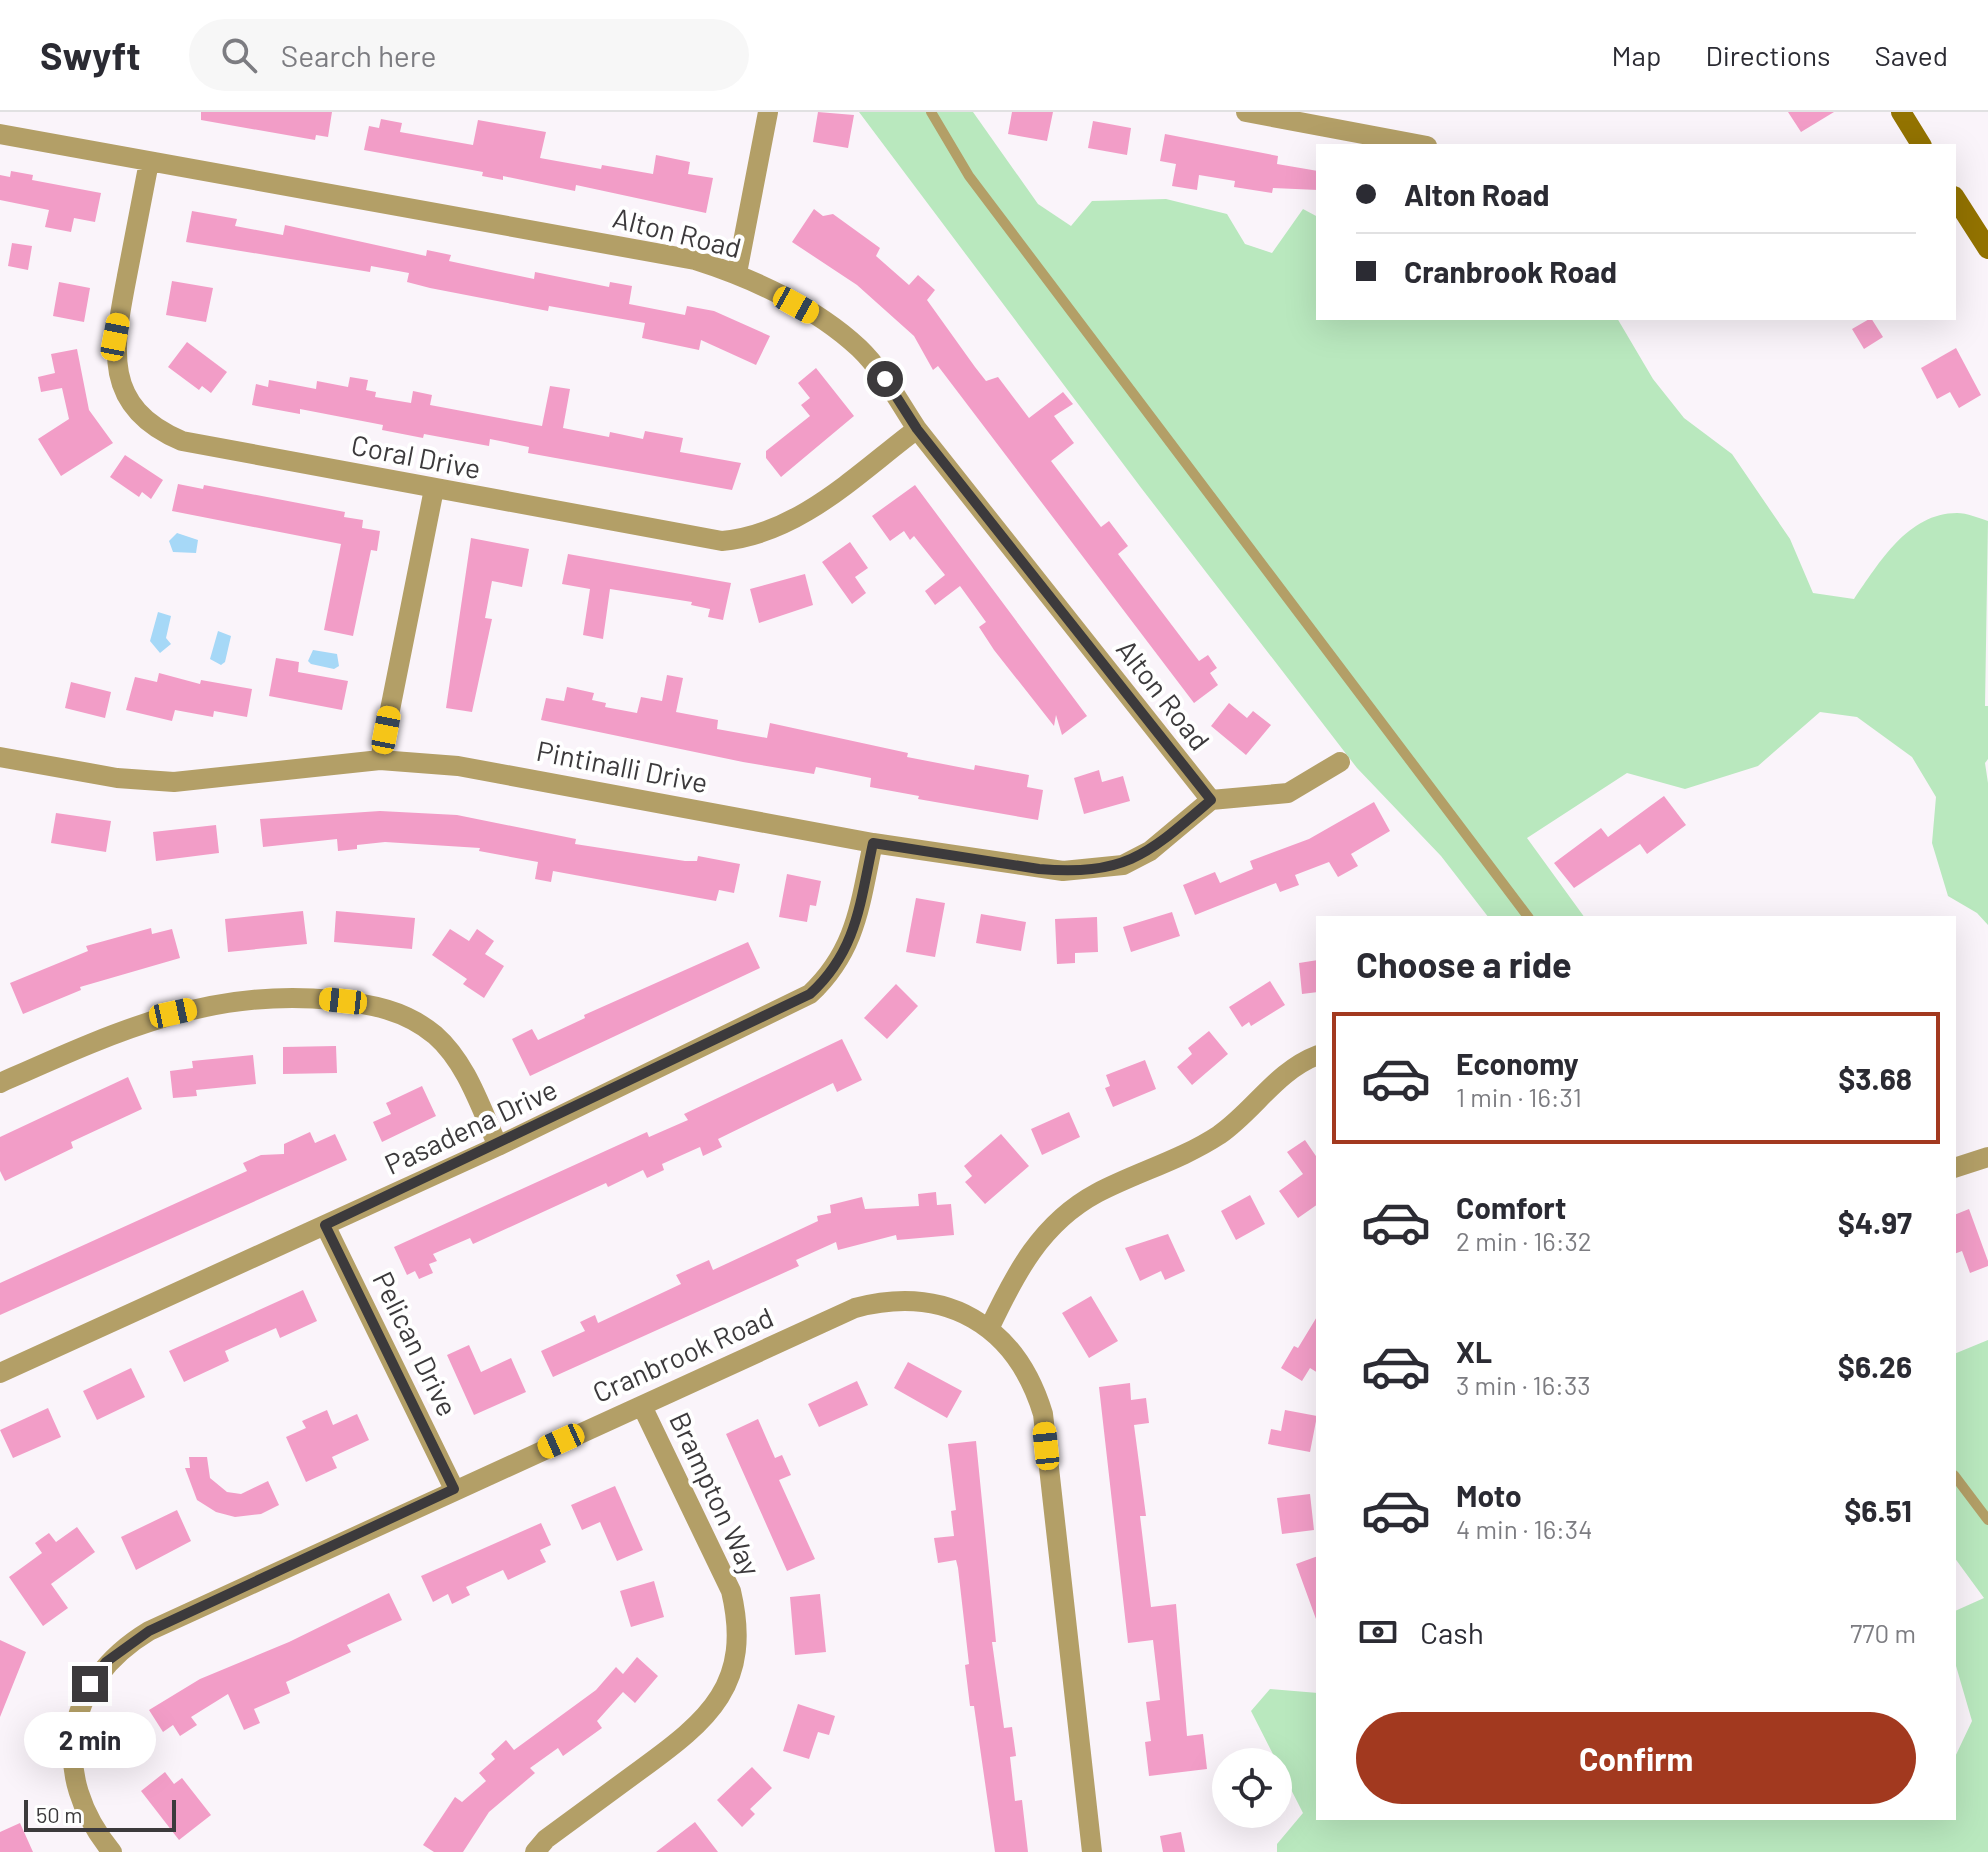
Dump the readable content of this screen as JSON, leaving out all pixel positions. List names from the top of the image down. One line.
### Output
{"streets":{"street":["Alton Road","Coral Drive","Pintinalli Drive","Pasadena Drive","Pelican Drive","Cranbrook Road","Brampton Way"]},"crossings":[["Alton Road","Coral Drive"],["Alton Road","Pintinalli Drive"],["Pintinalli Drive","Pasadena Drive"],["Pasadena Drive","Pelican Drive"],["Pelican Drive","Cranbrook Road"],["Cranbrook Road","Brampton Way"]],"scale_bar":"50 m","page":{"header":"Swyft","search":"Search here","nav":["Map","Directions","Saved"],"banner":["Alton Road","Cranbrook Road"],"heading":"Choose a ride","list":[{"name":"Economy","note":"1 min · 16:31","value":"$3.68"},{"name":"Comfort","note":"2 min · 16:32","value":"$4.97"},{"name":"XL","note":"3 min · 16:33","value":"$6.26"},{"name":"Moto","note":"4 min · 16:34","value":"$6.51"}],"pay":["Cash","770 m"],"buttons":"Confirm","bubble":"2 min","scale":"50 m"}}
